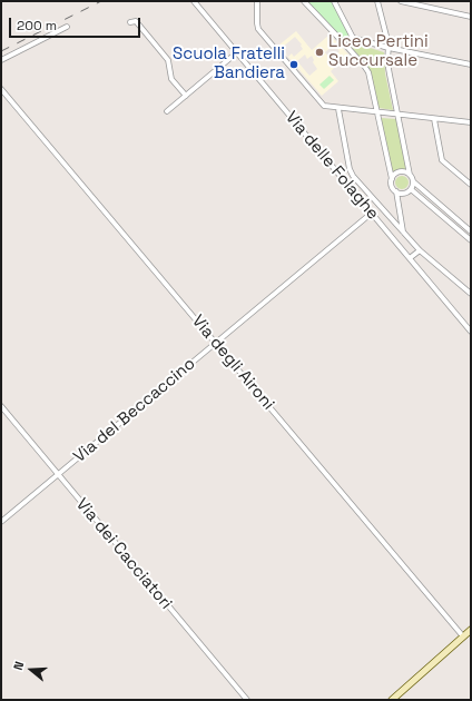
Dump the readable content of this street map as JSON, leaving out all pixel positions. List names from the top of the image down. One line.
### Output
{"streets":{"street":["Via delle Folaghe","Via degli Aironi","Via del Beccaccino","Via dei Cacciatori"]},"crossings":[["Via delle Folaghe","Via del Beccaccino"],["Via degli Aironi","Via del Beccaccino"],["Via del Beccaccino","Via dei Cacciatori"]],"places":["Liceo Pertini Succursale","Scuola Fratelli Bandiera"],"scale_bar":"200 m","north":"left"}
